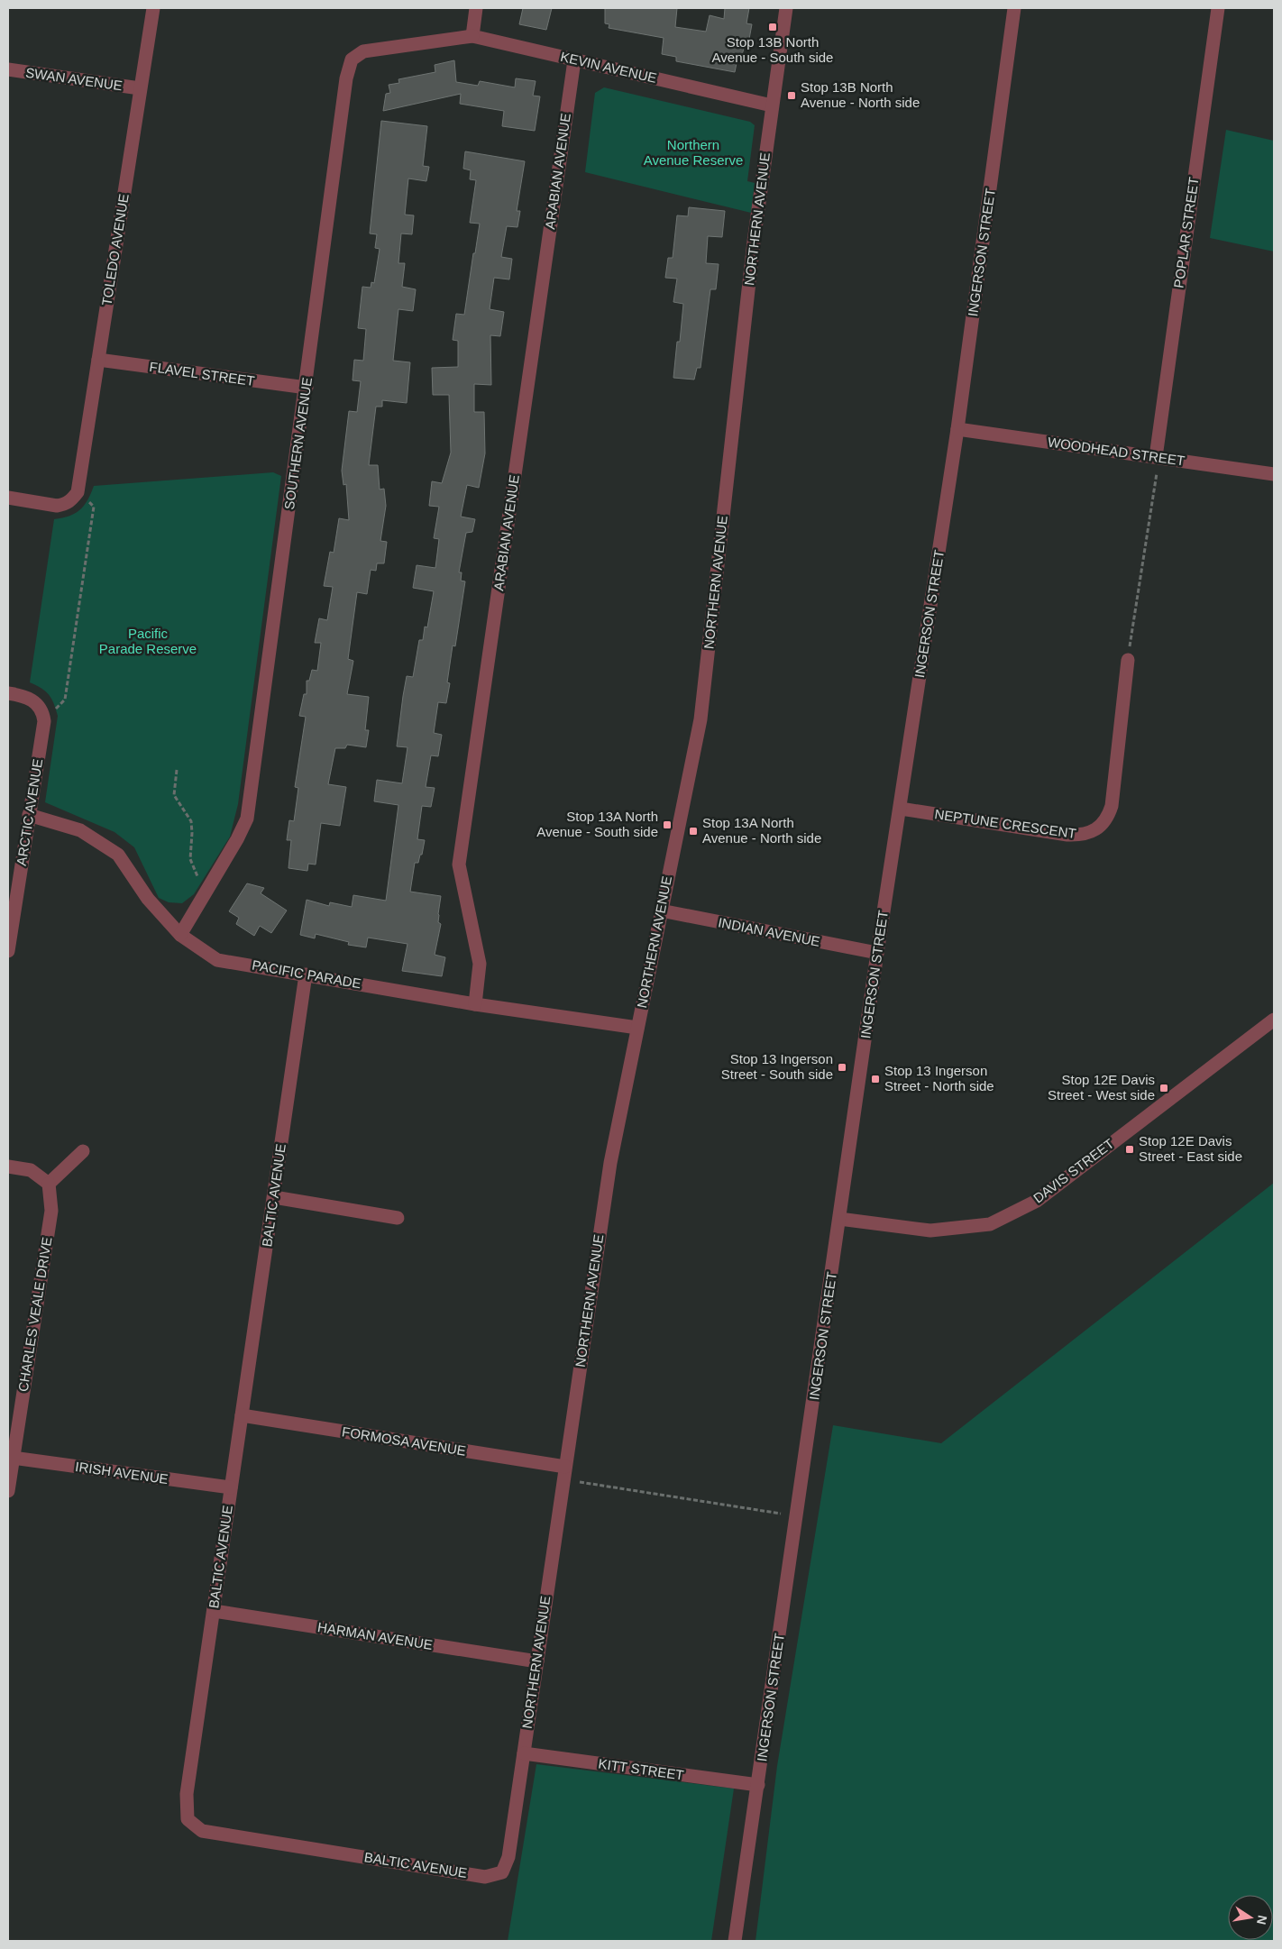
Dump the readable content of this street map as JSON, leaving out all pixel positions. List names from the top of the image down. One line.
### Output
{"streets":{"street":["KEVIN AVENUE","SWAN AVENUE","ARABIAN AVENUE","NORTHERN AVENUE","POPLAR STREET","TOLEDO AVENUE","INGERSON STREET","FLAVEL STREET","SOUTHERN AVENUE","WOODHEAD STREET","ARCTIC AVENUE","NEPTUNE CRESCENT","INDIAN AVENUE","PACIFIC PARADE","DAVIS STREET","BALTIC AVENUE","CHARLES VEALE DRIVE","FORMOSA AVENUE","IRISH AVENUE","HARMAN AVENUE","KITT STREET"]},"crossings":[["KEVIN AVENUE","ARABIAN AVENUE"],["KEVIN AVENUE","NORTHERN AVENUE"],["KEVIN AVENUE","SOUTHERN AVENUE"],["SWAN AVENUE","TOLEDO AVENUE"],["ARABIAN AVENUE","PACIFIC PARADE"],["NORTHERN AVENUE","INDIAN AVENUE"],["NORTHERN AVENUE","PACIFIC PARADE"],["NORTHERN AVENUE","BALTIC AVENUE"],["NORTHERN AVENUE","FORMOSA AVENUE"],["NORTHERN AVENUE","HARMAN AVENUE"],["NORTHERN AVENUE","KITT STREET"],["POPLAR STREET","WOODHEAD STREET"],["TOLEDO AVENUE","FLAVEL STREET"],["INGERSON STREET","WOODHEAD STREET"],["INGERSON STREET","NEPTUNE CRESCENT"],["INGERSON STREET","INDIAN AVENUE"],["INGERSON STREET","DAVIS STREET"],["INGERSON STREET","KITT STREET"],["FLAVEL STREET","SOUTHERN AVENUE"],["SOUTHERN AVENUE","PACIFIC PARADE"],["ARCTIC AVENUE","PACIFIC PARADE"],["PACIFIC PARADE","BALTIC AVENUE"],["BALTIC AVENUE","FORMOSA AVENUE"],["BALTIC AVENUE","IRISH AVENUE"],["BALTIC AVENUE","HARMAN AVENUE"],["CHARLES VEALE DRIVE","IRISH AVENUE"]],"parks":["Northern Avenue Reserve","Pacific Parade Reserve"],"places":{"transit":["Stop 13B North Avenue - South side","Stop 13B North Avenue - North side","Stop 13A North Avenue - South side","Stop 13A North Avenue - North side","Stop 13 Ingerson Street - South side","Stop 13 Ingerson Street - North side","Stop 12E Davis Street - West side","Stop 12E Davis Street - East side"]},"north":"right"}
